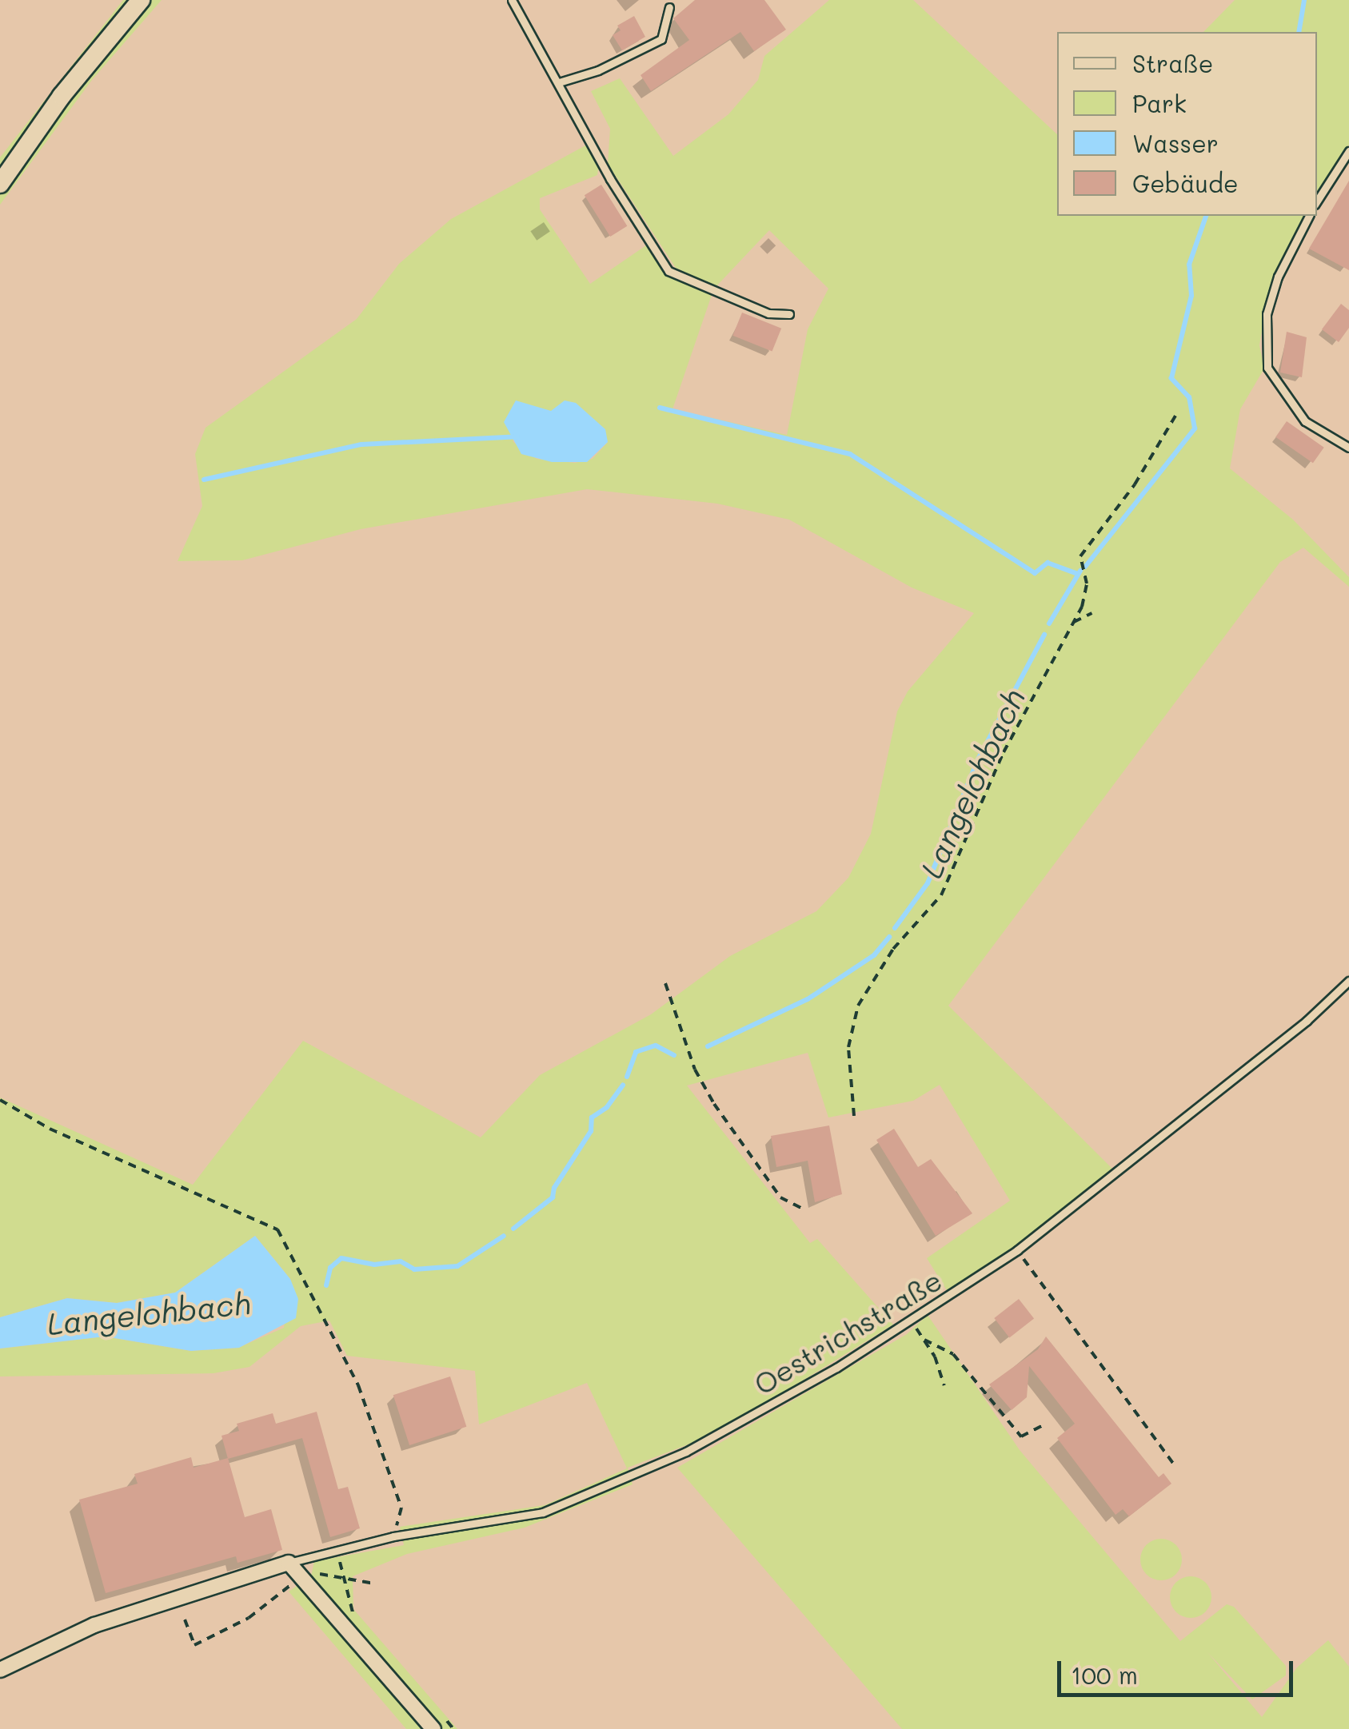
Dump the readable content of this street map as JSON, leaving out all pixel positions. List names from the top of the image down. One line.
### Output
{"streets":{"lane":["Oestrichstraße"]},"water":["Langelohbach"],"legend":["Straße","Park","Wasser","Gebäude"],"scale_bar":"100 m"}
